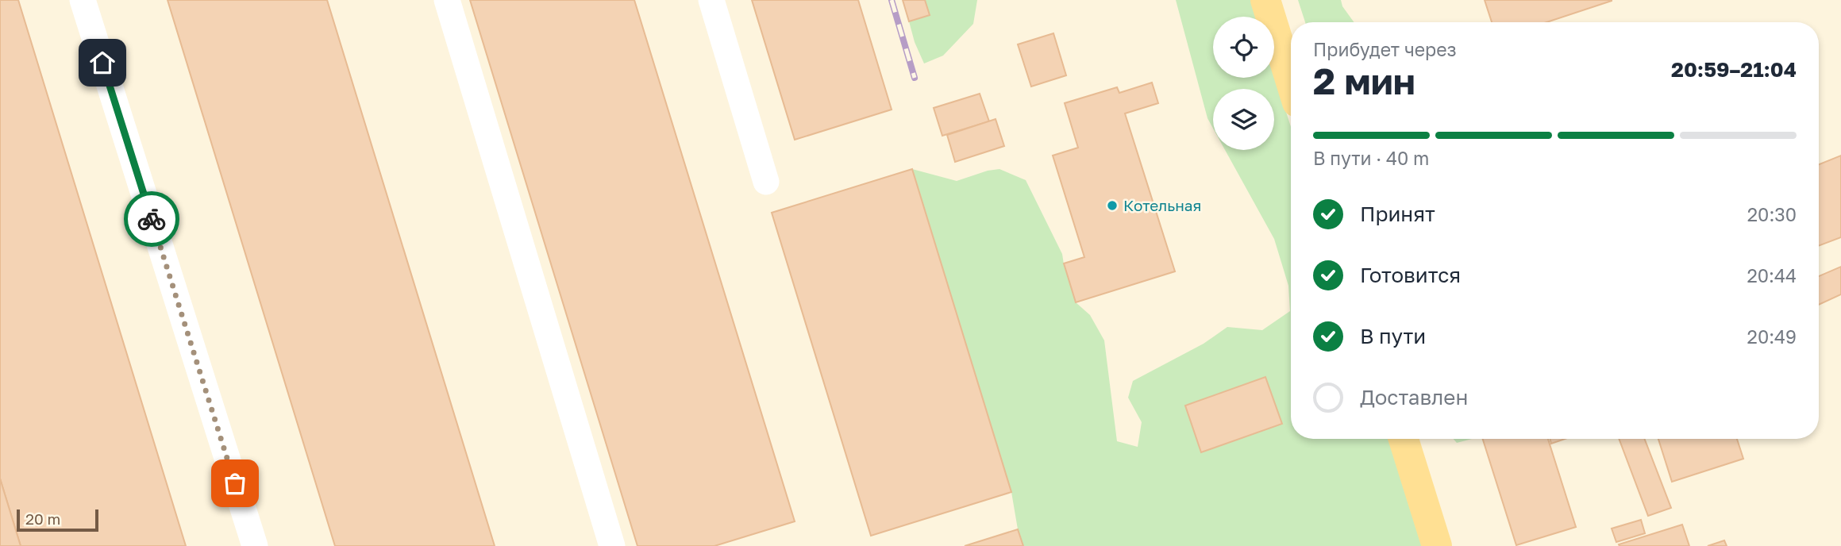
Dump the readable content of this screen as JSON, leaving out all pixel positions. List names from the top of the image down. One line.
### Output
{"places":["Котельная"],"scale_bar":"20 m","page":{"heading":["2 мин","Прибудет через","20:59–21:04"],"bar":"В пути · 40 m","list":[["Принят","20:30"],["Готовится","20:44"],["В пути","20:49"],"Доставлен"],"scale":"20 m"}}
